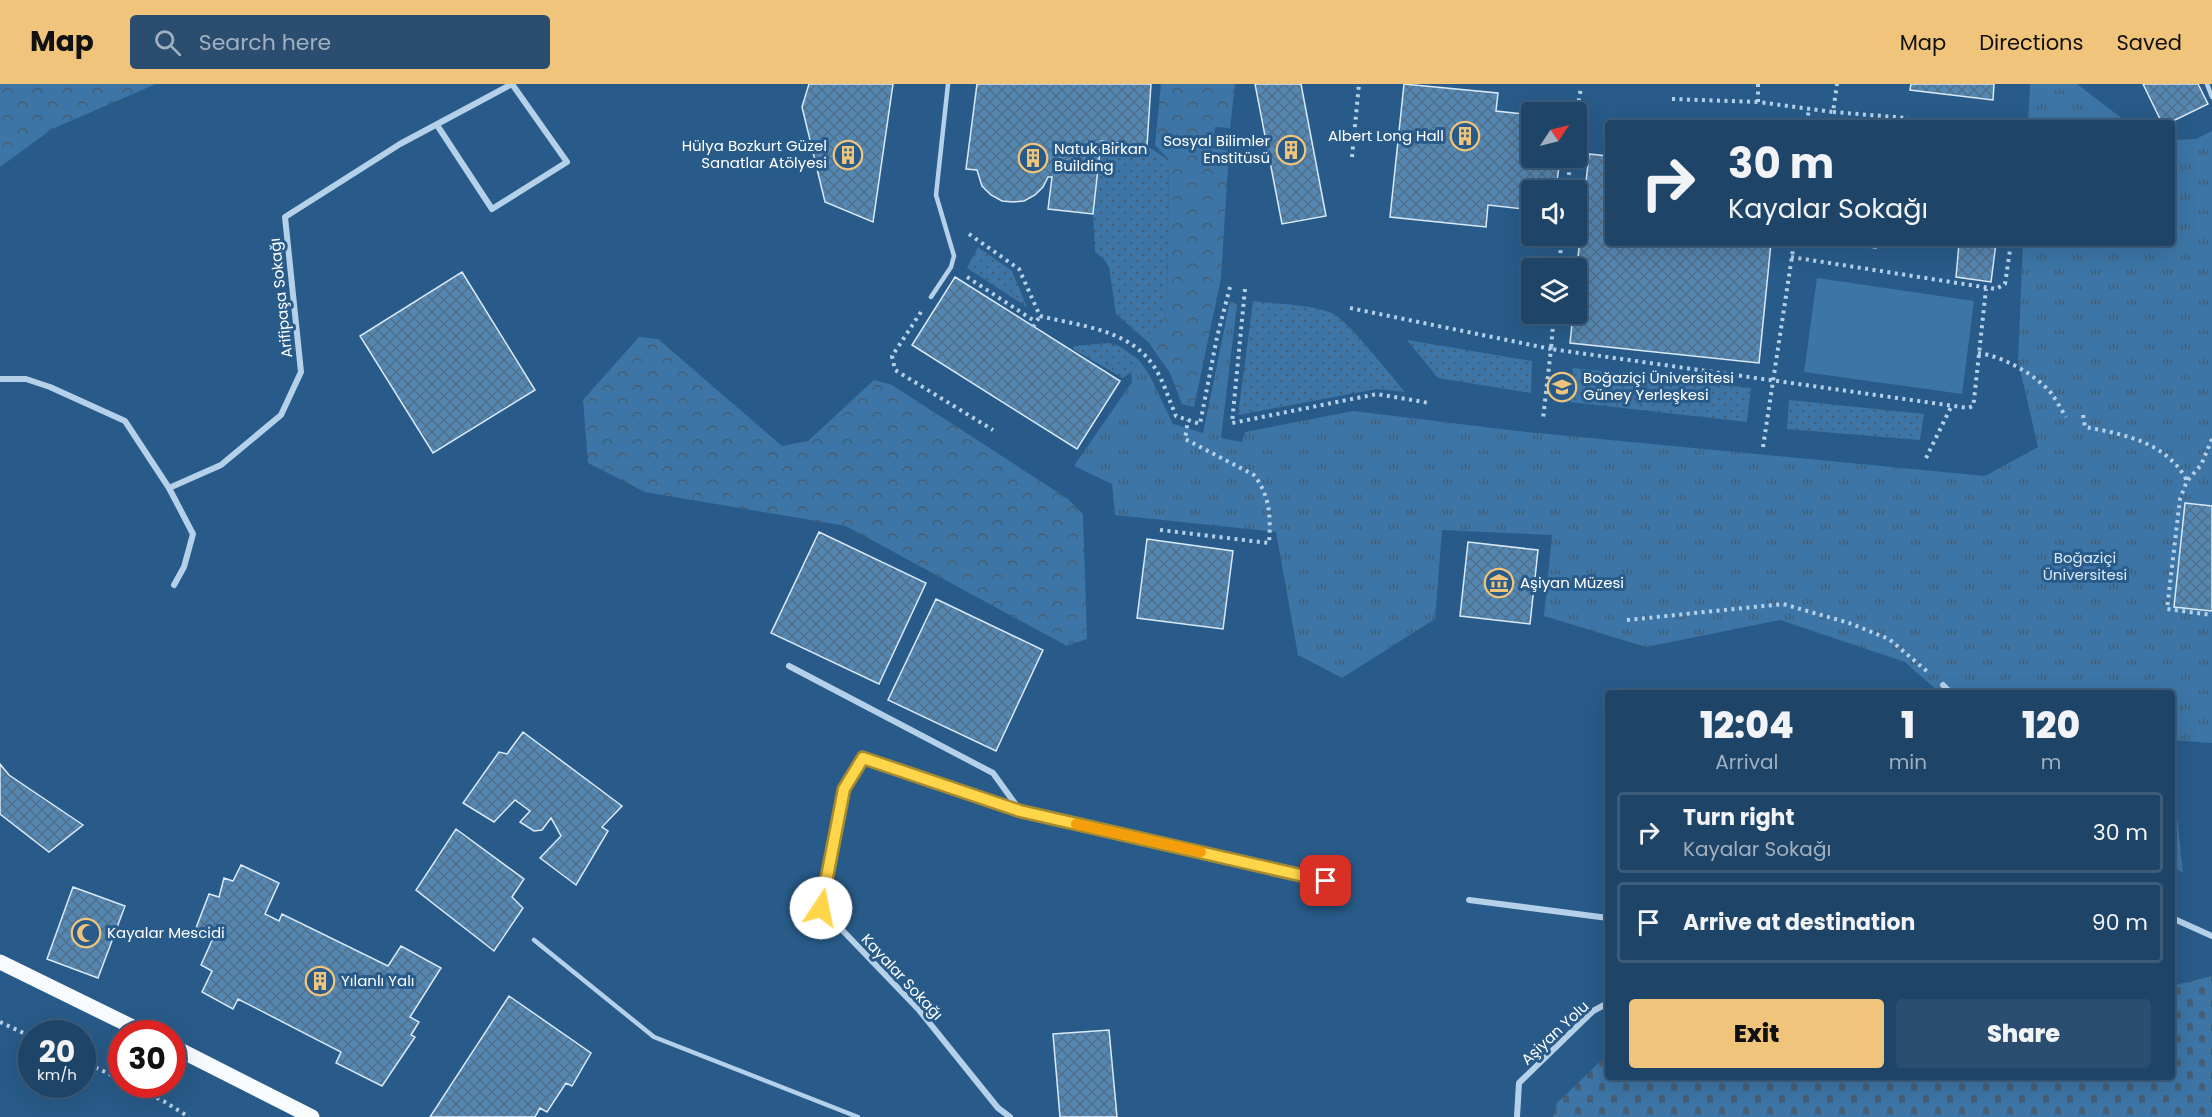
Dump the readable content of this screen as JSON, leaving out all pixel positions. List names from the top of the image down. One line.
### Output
{"streets":{"street":["Arifipaşa Sokağı","Kayalar Sokağı","Aşiyan Yolu"]},"parks":["Boğaziçi Üniversitesi"],"places":{"building":["Albert Long Hall","Sosyal Bilimler Enstitüsü","Hülya Bozkurt Güzel Sanatlar Atölyesi","Natuk Birkan Building","Yılanlı Yalı"],"school or university":["Boğaziçi Üniversitesi Güney Yerleşkesi"],"museum":["Aşiyan Müzesi"],"mosque":["Kayalar Mescidi"]},"north":"top right","page":{"header":"Map","search":"Search here","nav":["Map","Directions","Saved"],"turn":["30 m","Kayalar Sokağı"],"eta":["12:04","Arrival","1","min","120","m"],"list":[{"name":"Turn right","note":"Kayalar Sokağı","value":"30 m"},{"name":"Arrive at destination","value":"90 m"}],"buttons":["Exit","Share"],"speed":"20 km/h","limit":"30"}}
